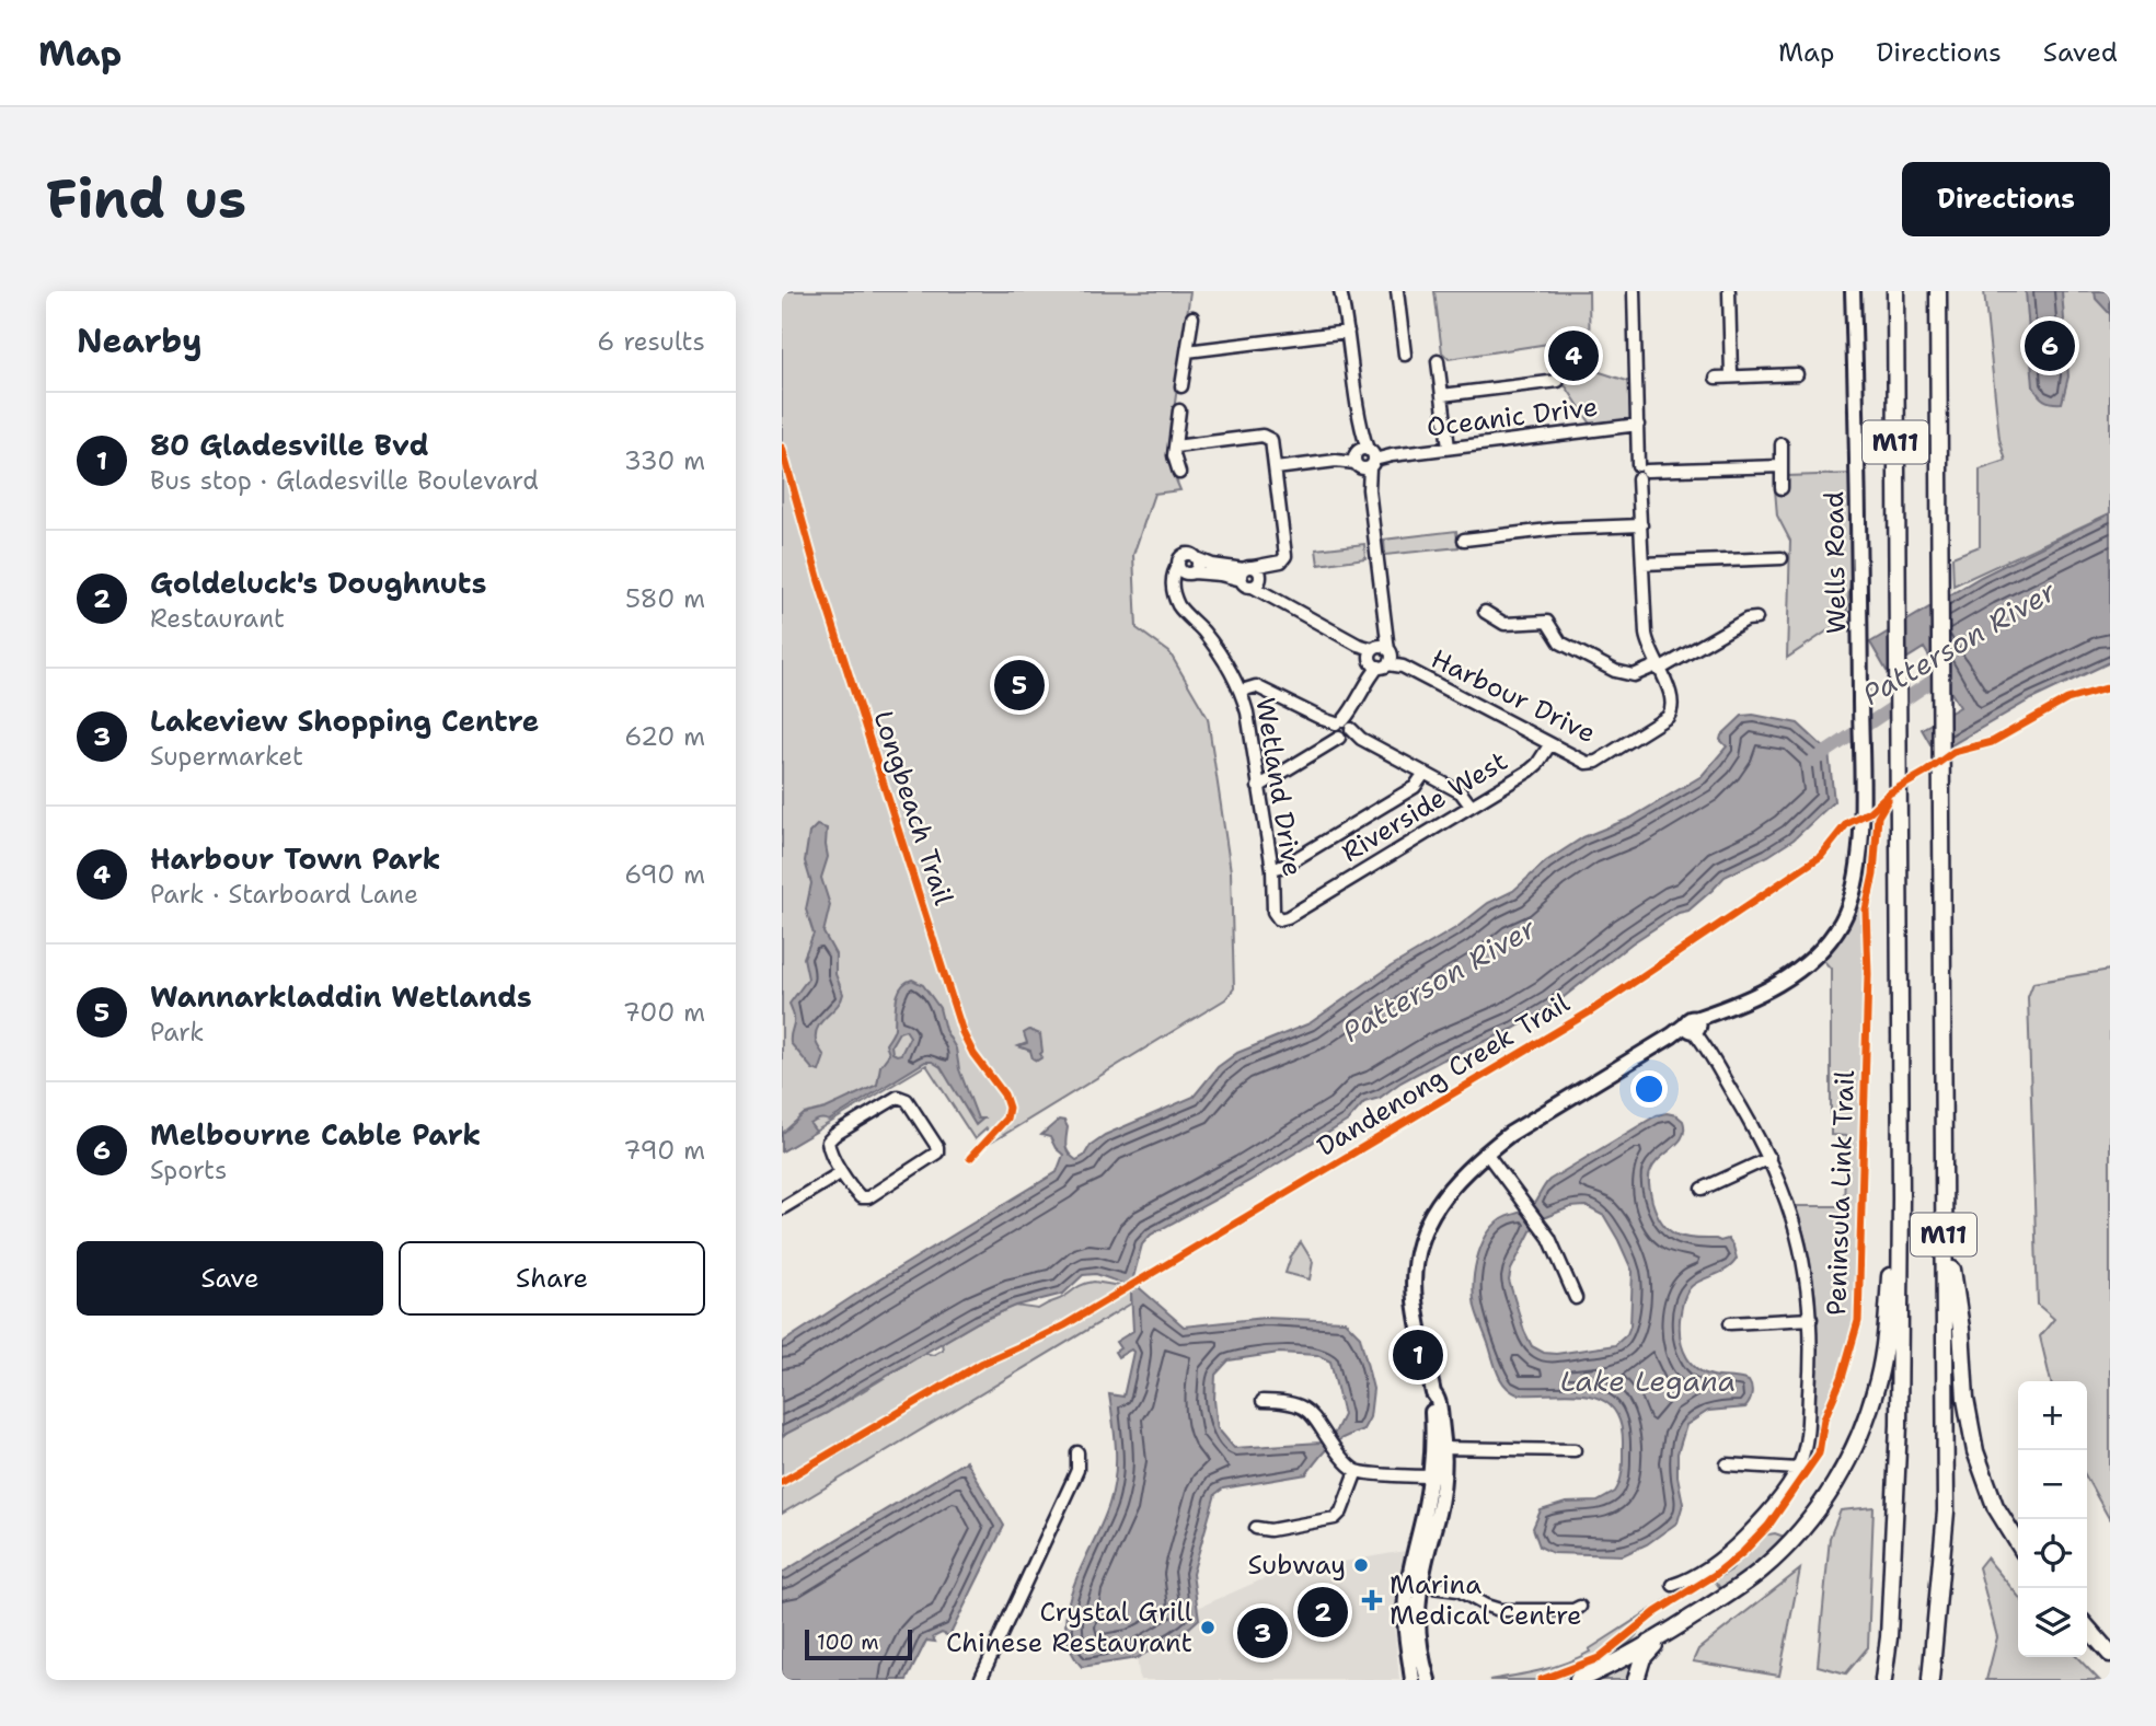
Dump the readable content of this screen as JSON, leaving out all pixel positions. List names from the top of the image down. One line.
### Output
{"streets":{"highway":["M11"],"main road":["Wells Road"],"street":["Oceanic Drive","Harbour Drive","Wetland Drive","Riverside West"],"cycle path":["Longbeach Trail","Dandenong Creek Trail","Peninsula Link Trail"]},"crossings":[["Oceanic Drive","Harbour Drive"],["Harbour Drive","Riverside West"],["Wetland Drive","Riverside West"]],"water":["Patterson River","Lake Legana"],"places":{"other":["Subway","Crystal Grill Chinese Restaurant"],"health":["Marina Medical Centre"]},"scale_bar":"100 m","page":{"header":"Map","nav":["Map","Directions","Saved"],"buttons":["Directions",["Save","Share"]],"title":"Find us","heading":["Nearby","6 results"],"pins":["6","4","5","1","2","3"],"list":[{"mark":"1","name":"80 Gladesville Bvd","note":"Bus stop · Gladesville Boulevard","value":"330 m"},{"mark":"2","name":"Goldeluck's Doughnuts","note":"Restaurant","value":"580 m"},{"mark":"3","name":"Lakeview Shopping Centre","note":"Supermarket","value":"620 m"},{"mark":"4","name":"Harbour Town Park","note":"Park · Starboard Lane","value":"690 m"},{"mark":"5","name":"Wannarkladdin Wetlands","note":"Park","value":"700 m"},{"mark":"6","name":"Melbourne Cable Park","note":"Sports","value":"790 m"}],"map_buttons":["+","−"],"scale":"100 m"}}
